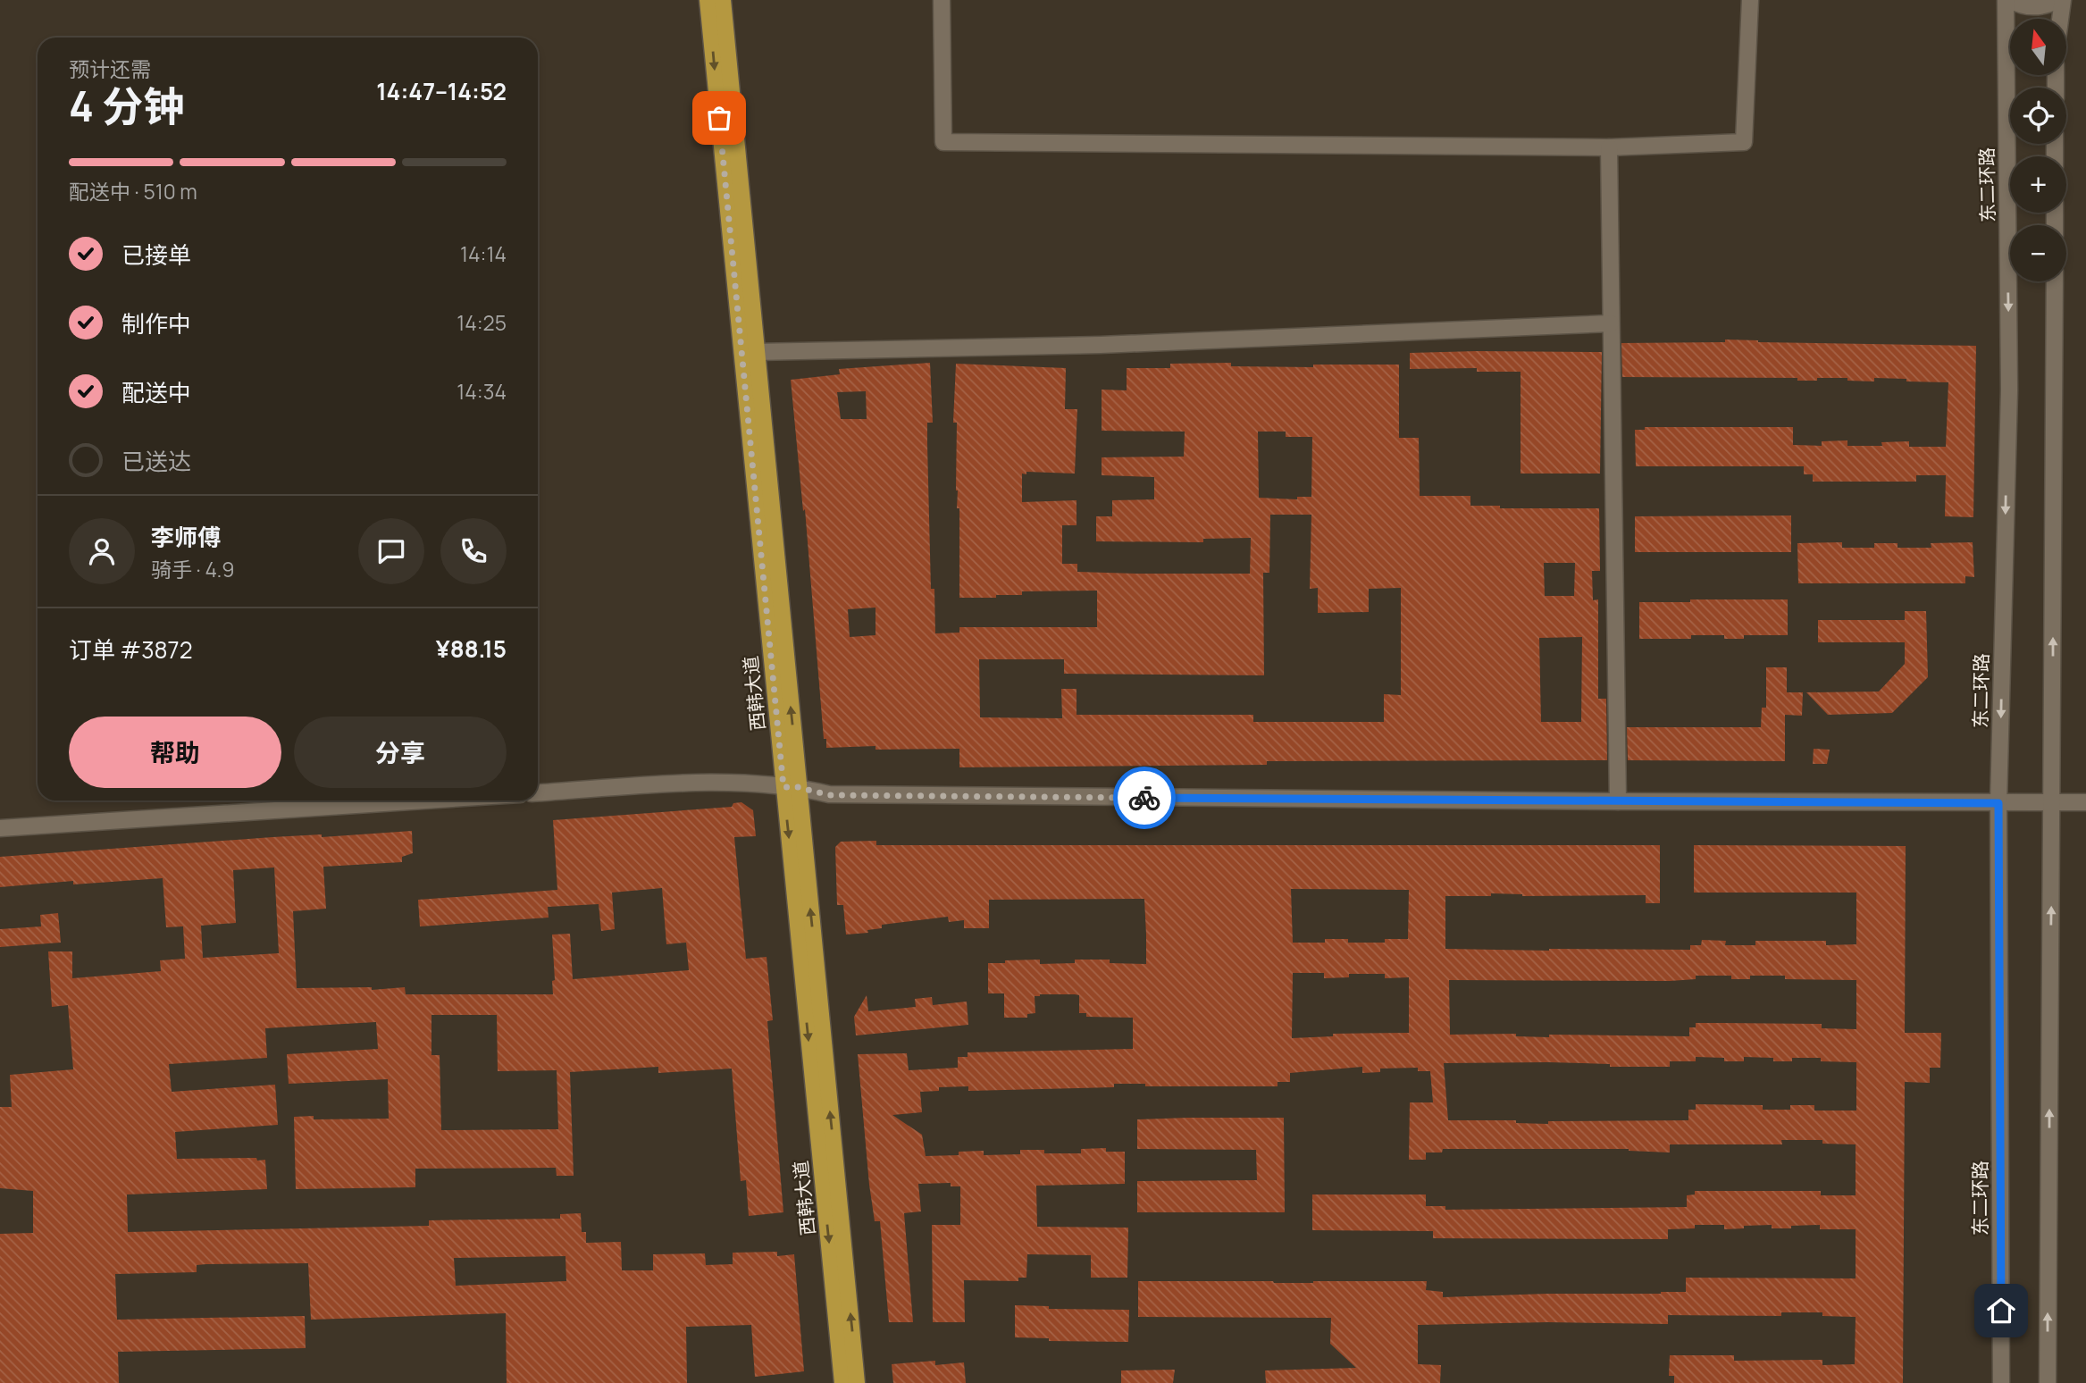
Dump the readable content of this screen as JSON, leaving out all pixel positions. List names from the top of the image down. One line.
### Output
{"streets":{"main road":["西韩大道"],"street":["东二环路"]},"north":"top","page":{"map_buttons":["+","−"],"heading":["4 分钟","预计还需","14:47–14:52"],"panel":["李师傅","骑手 · 4.9","订单 #3872","¥88.15"],"bar":"配送中 · 510 m","list":[["已接单","14:14"],["制作中","14:25"],["配送中","14:34"],"已送达"],"buttons":["帮助","分享"]}}
